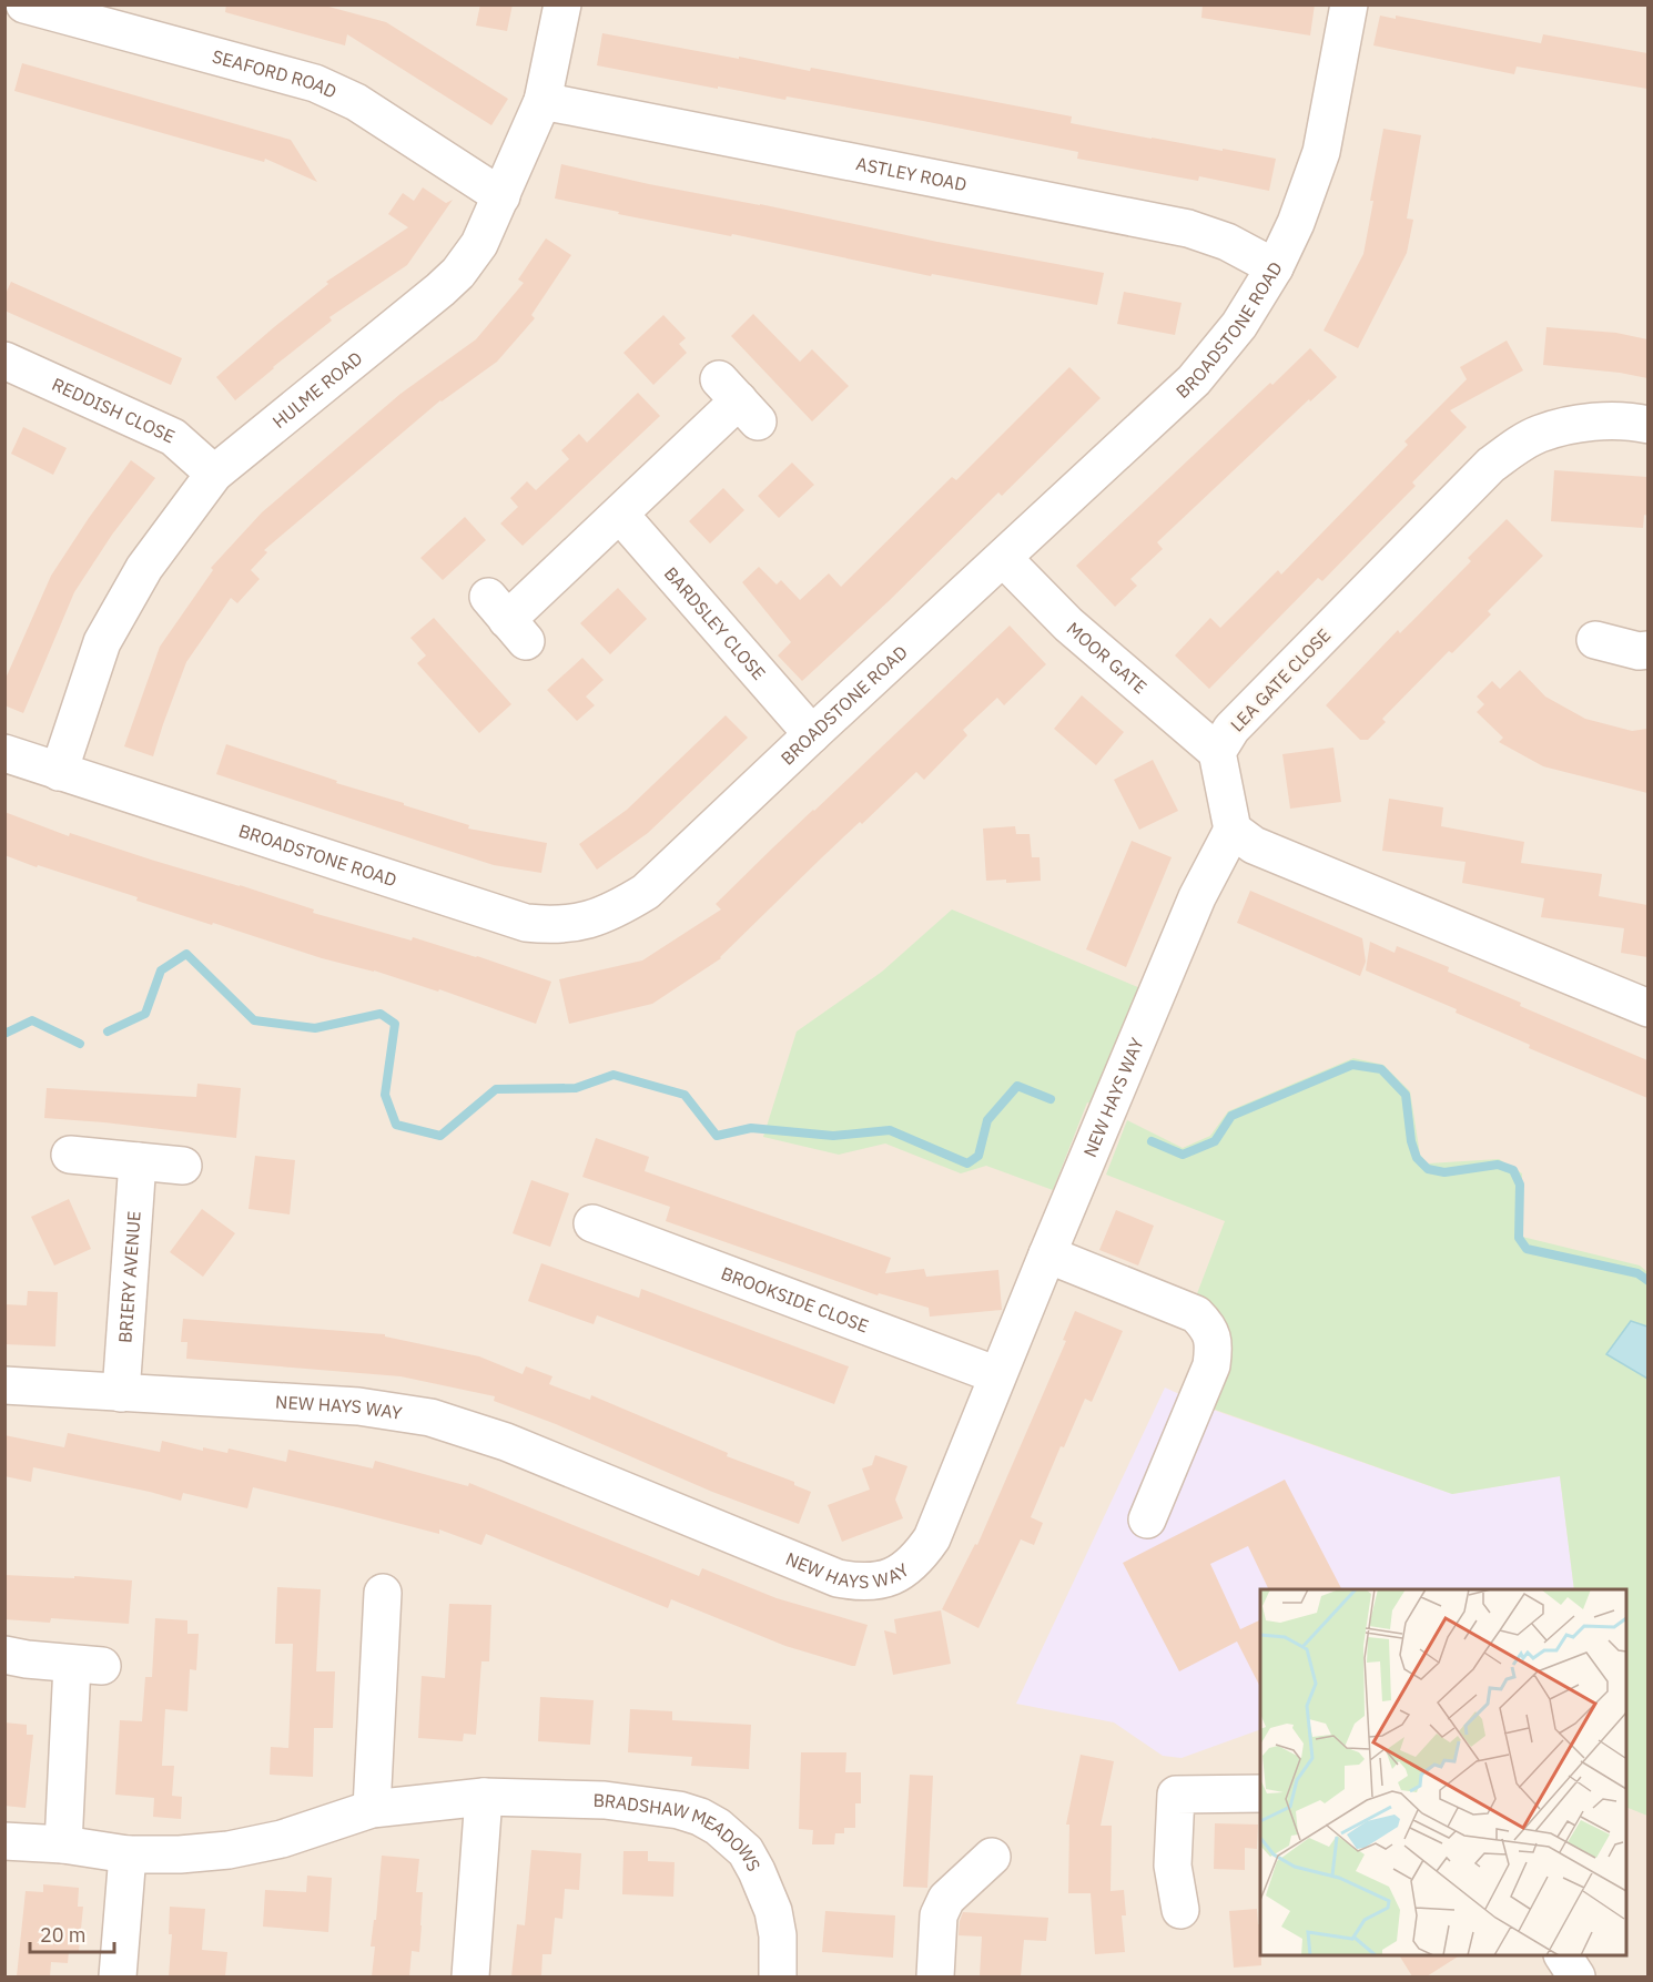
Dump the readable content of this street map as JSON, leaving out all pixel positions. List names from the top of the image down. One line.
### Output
{"streets":{"street":["SEAFORD ROAD","ASTLEY ROAD","BROADSTONE ROAD","HULME ROAD","REDDISH CLOSE","BARDSLEY CLOSE","MOOR GATE","LEA GATE CLOSE","NEW HAYS WAY","BRIERY AVENUE","BROOKSIDE CLOSE","BRADSHAW MEADOWS"]},"crossings":[["SEAFORD ROAD","HULME ROAD"],["ASTLEY ROAD","BROADSTONE ROAD"],["ASTLEY ROAD","HULME ROAD"],["BROADSTONE ROAD","HULME ROAD"],["BROADSTONE ROAD","BARDSLEY CLOSE"],["BROADSTONE ROAD","MOOR GATE"],["HULME ROAD","REDDISH CLOSE"],["MOOR GATE","LEA GATE CLOSE"],["NEW HAYS WAY","BRIERY AVENUE"],["NEW HAYS WAY","BROOKSIDE CLOSE"]],"scale_bar":"20 m"}
